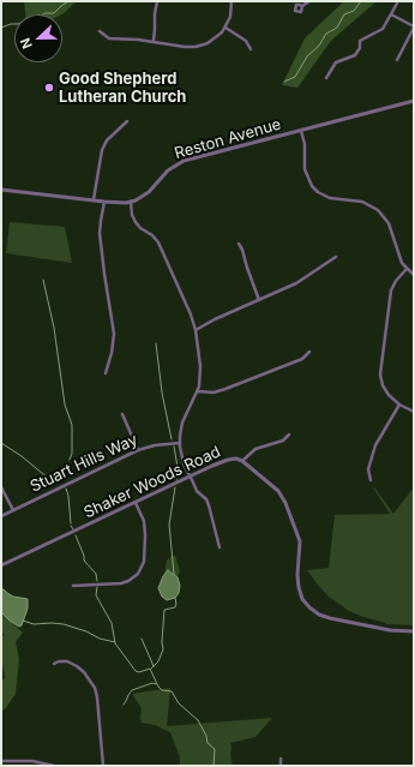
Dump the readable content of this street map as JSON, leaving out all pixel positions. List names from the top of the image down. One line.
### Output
{"streets":{"street":["Reston Avenue","Stuart Hills Way","Shaker Woods Road"]},"places":["Good Shepherd Lutheran Church"],"north":"left"}
